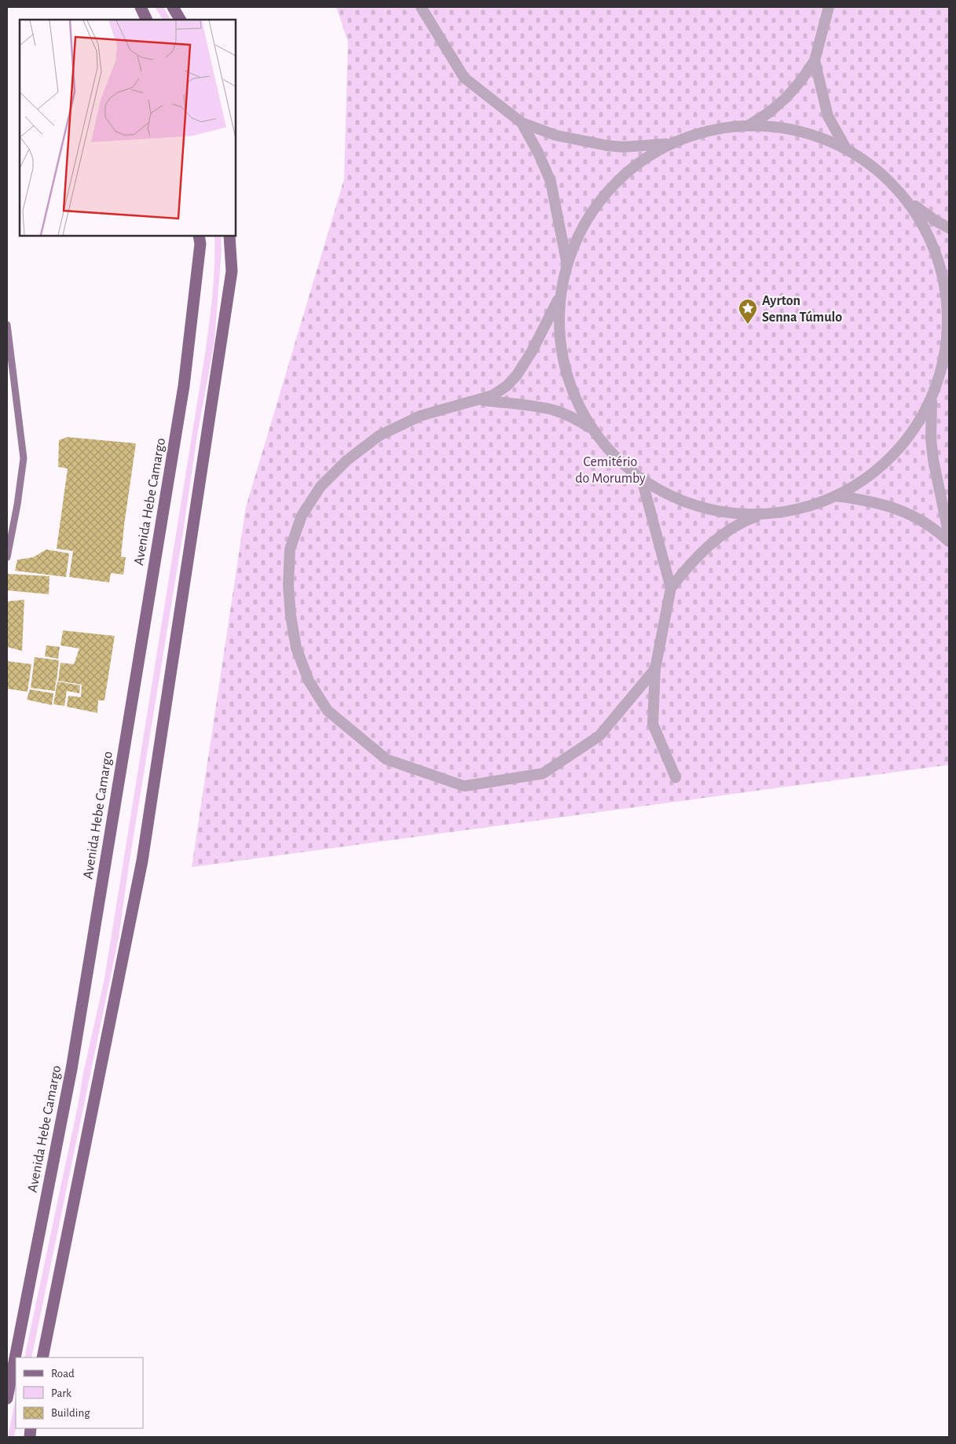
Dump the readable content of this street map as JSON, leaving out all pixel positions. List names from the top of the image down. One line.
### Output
{"streets":{"main road":["Avenida Hebe Camargo"]},"parks":["Cemitério do Morumby"],"places":{"place":["Ayrton Senna Túmulo"]},"legend":["Road","Park","Building"]}
